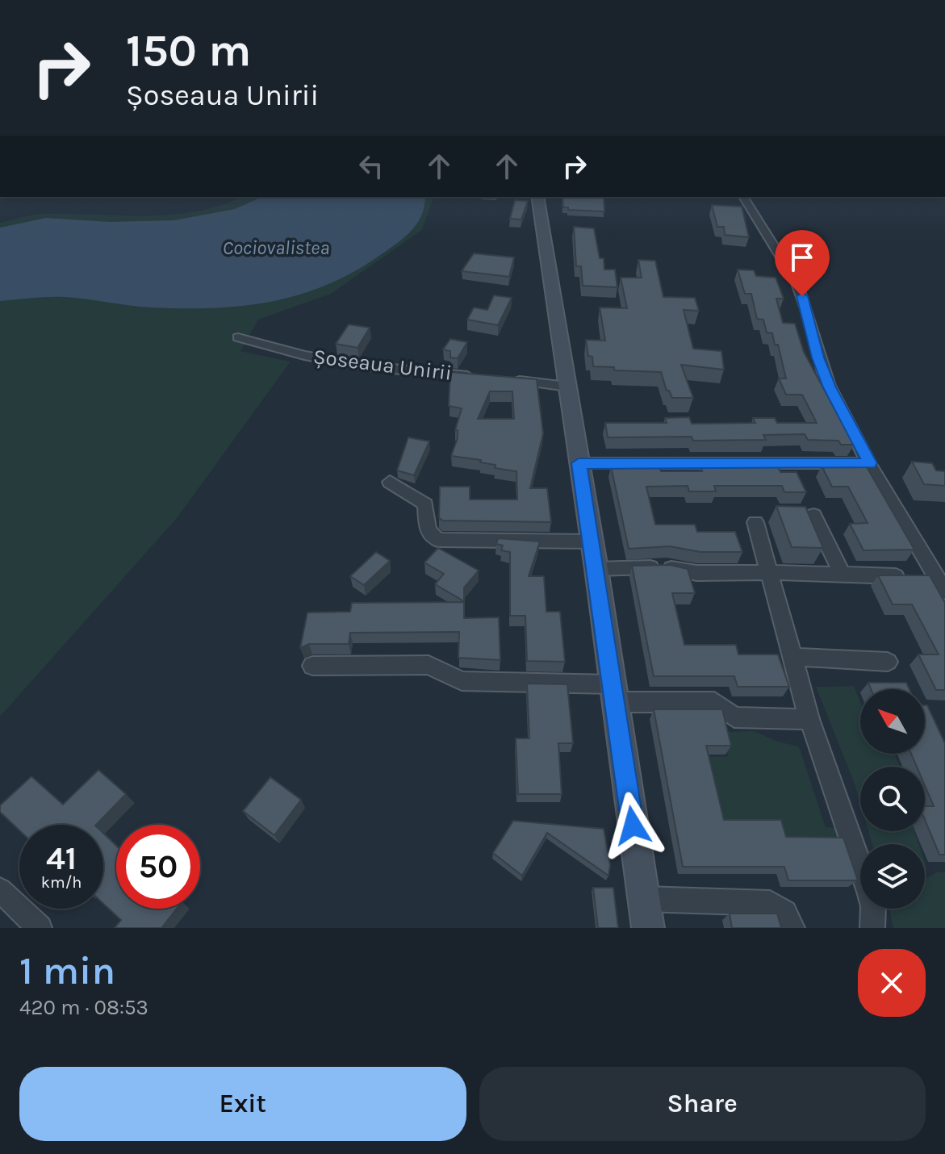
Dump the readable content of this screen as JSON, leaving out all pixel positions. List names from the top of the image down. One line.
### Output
{"streets":{"street":["Șoseaua Unirii"]},"water":["Cociovalistea"],"north":"top left","page":{"turn":["150 m","Șoseaua Unirii"],"speed":"41 km/h","limit":"50","heading":["1 min","420 m · 08:53"],"buttons":["Exit","Share"]}}
